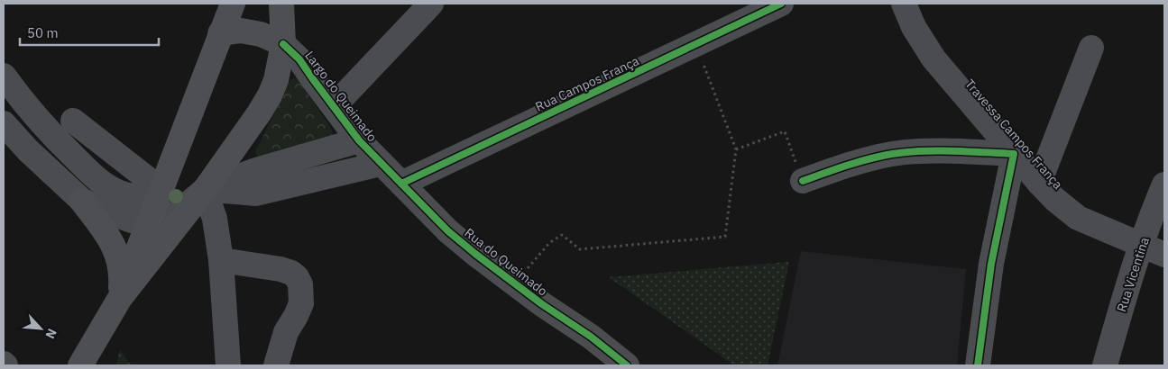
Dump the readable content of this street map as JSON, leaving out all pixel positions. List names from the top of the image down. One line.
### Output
{"streets":{"street":["Rua Campos França","Largo do Queimado","Travessa Campos França","Rua do Queimado","Rua Vicentina"]},"crossings":[["Rua Campos França","Rua do Queimado"],["Largo do Queimado","Rua do Queimado"],["Travessa Campos França","Rua Vicentina"]],"scale_bar":"50 m","north":"bottom right"}
